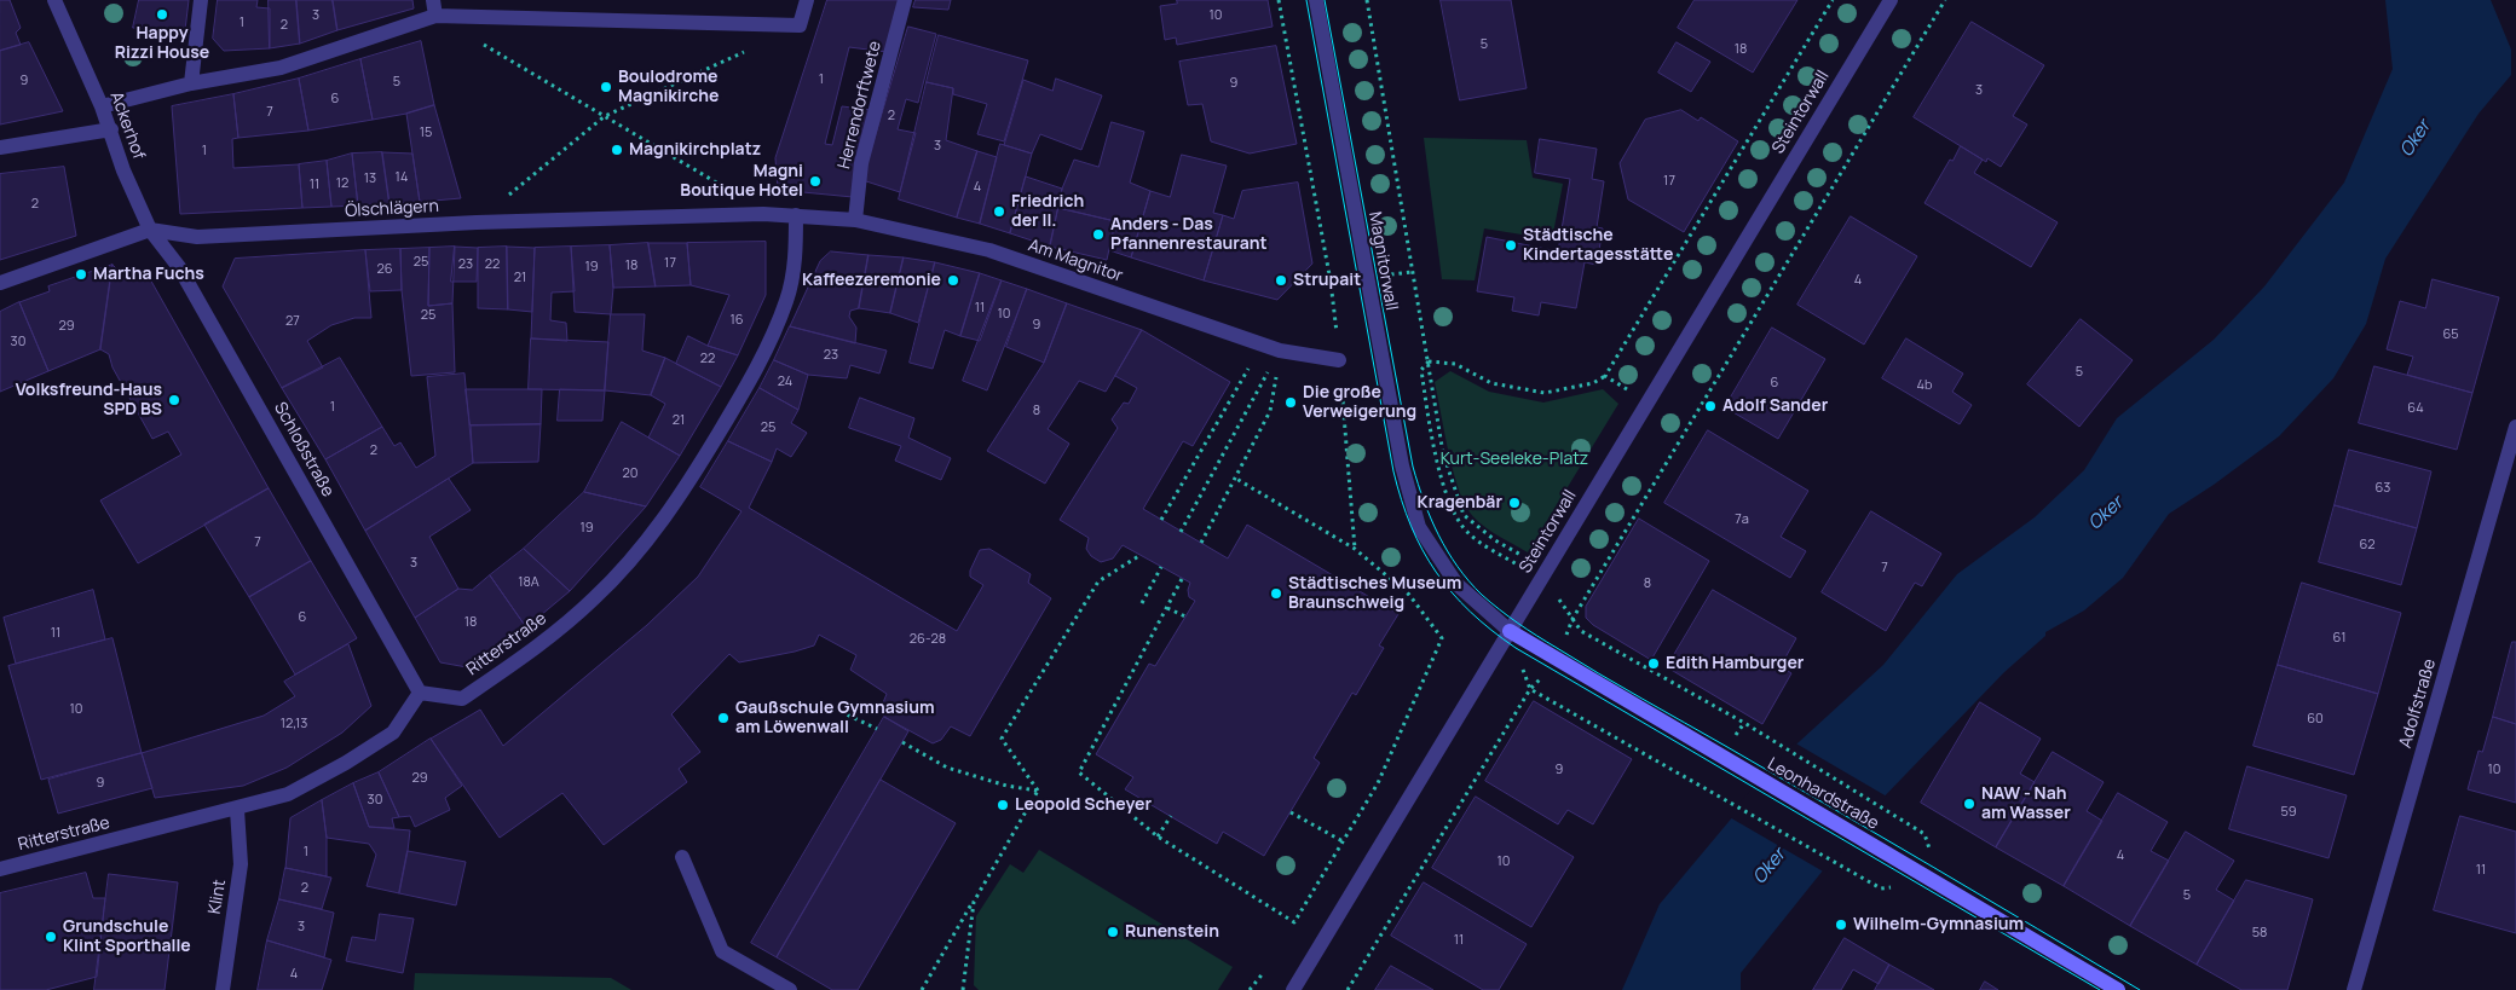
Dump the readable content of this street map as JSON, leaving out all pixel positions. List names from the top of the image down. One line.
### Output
{"streets":{"street":["Herrendorftwete","Steintorwall","Ackerhof","Ölschlägern","Am Magnitor","Magnitorwall","Schloßstraße","Ritterstraße","Adolfstraße","Leonhardstraße","Klint"]},"crossings":[["Herrendorftwete","Am Magnitor"],["Steintorwall","Magnitorwall"],["Steintorwall","Leonhardstraße"],["Ackerhof","Ölschlägern"],["Ackerhof","Schloßstraße"],["Ölschlägern","Am Magnitor"],["Ölschlägern","Schloßstraße"],["Ölschlägern","Ritterstraße"],["Am Magnitor","Ritterstraße"],["Magnitorwall","Leonhardstraße"],["Schloßstraße","Ritterstraße"],["Ritterstraße","Klint"]],"water":["Oker"],"parks":["Kurt-Seeleke-Platz"],"places":["Happy Rizzi House","Boulodrome Magnikirche","Magnikirchplatz","Magni Boutique Hotel","Friedrich der II.","Anders - Das Pfannenrestaurant","Städtische Kindertagesstätte","Martha Fuchs","Kaffeezeremonie","Strupait","Volksfreund-Haus SPD BS","Die große Verweigerung","Adolf Sander","Kragenbär","Städtisches Museum Braunschweig","Edith Hamburger","Gaußschule Gymnasium am Löwenwall","NAW - Nah am Wasser","Leopold Scheyer","Wilhelm-Gymnasium","Runenstein","Grundschule Klint Sporthalle"],"house_numbers":["3","10","1","2","5","18","1","9","5","9","3","6","7","2","15","3","1","14","13","17","12","11","4","2","25","17","23","22","18","19","26","21","4","11","10","25","16","27","9","29","65","30","23","22","5","24","6","4b","1","64","8","21","25","2","20","63","7a","19","7","62","3","7","18A","8","6","18","11","61","26-28","10","60","12,13","9","10","29","9","30","59","1","4","10","11","2","5","3","58","11","4"]}
